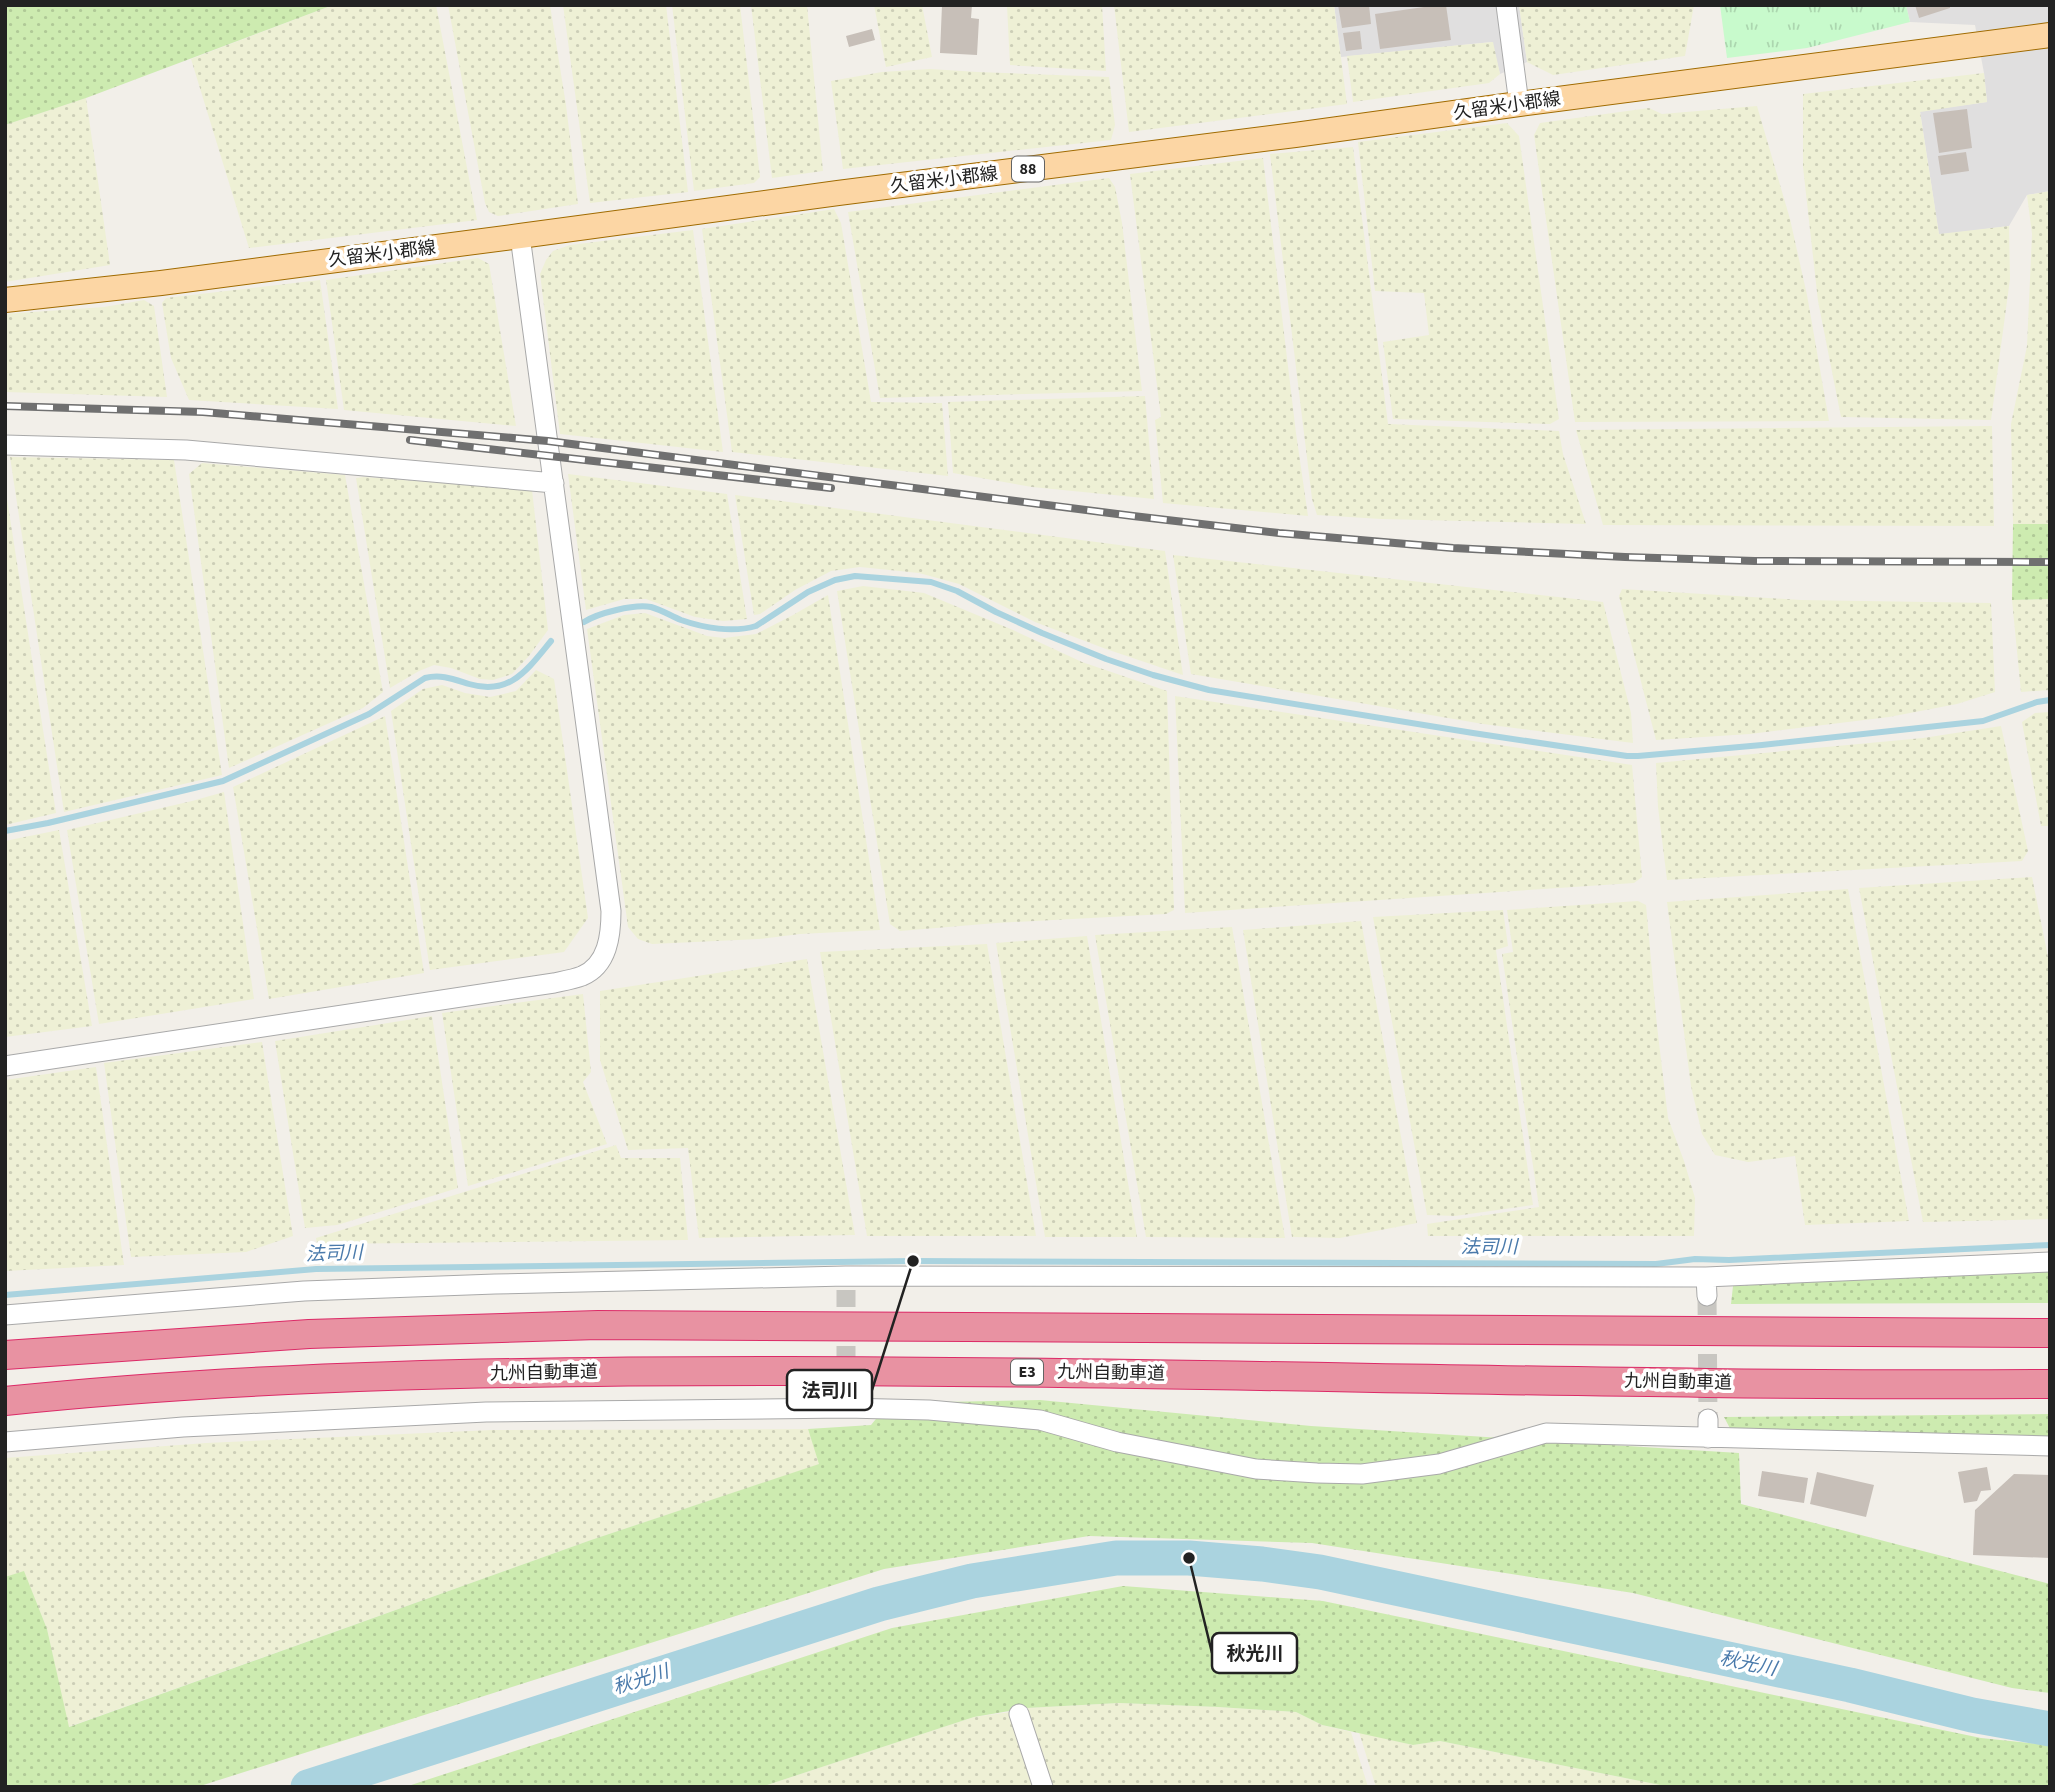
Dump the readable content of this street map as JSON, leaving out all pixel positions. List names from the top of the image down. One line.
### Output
{"streets":{"highway":["E3","九州自動車道"],"main road":["久留米小郡線","88"]},"water":["法司川","秋光川"],"places":["法司川","秋光川"]}
